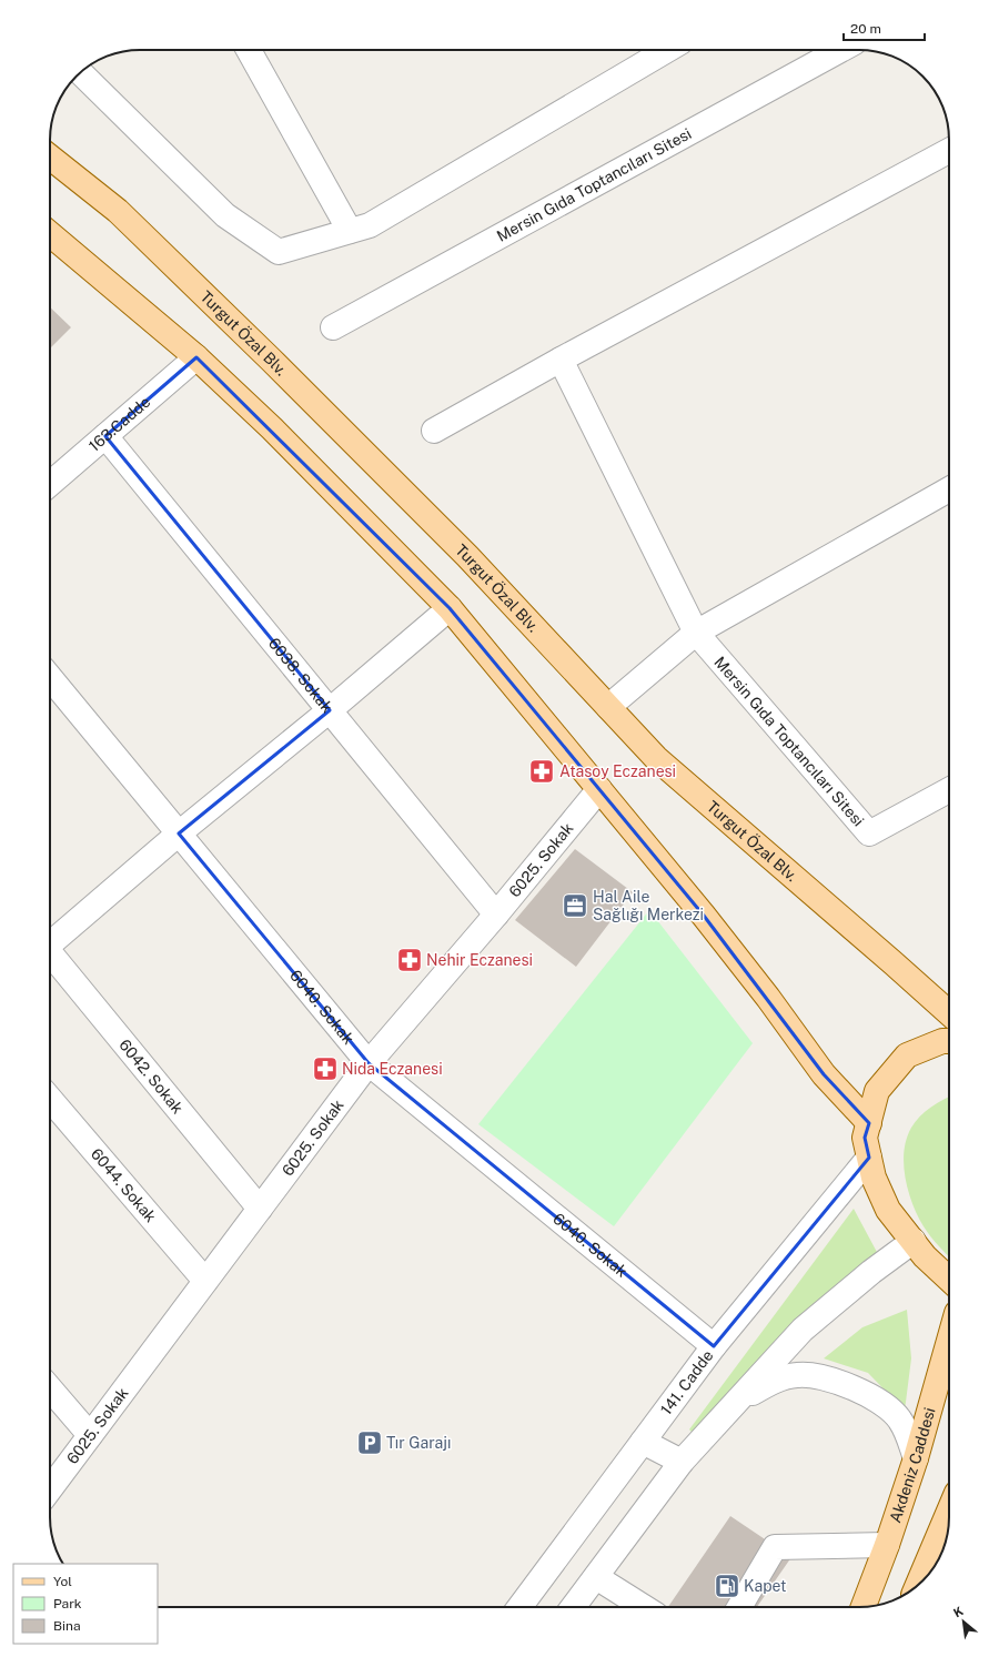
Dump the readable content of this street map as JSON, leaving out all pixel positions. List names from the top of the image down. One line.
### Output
{"streets":{"main road":["Turgut Özal Blv.","Akdeniz Caddesi"],"street":["Mersin Gıda Toptancıları Sitesi","163.Cadde","6038. Sokak","6025. Sokak","6040. Sokak","6042. Sokak","6044. Sokak","141. Cadde"]},"crossings":[["163.Cadde","6038. Sokak"],["6038. Sokak","6025. Sokak"],["6025. Sokak","6040. Sokak"],["6025. Sokak","6042. Sokak"],["6025. Sokak","6044. Sokak"],["6040. Sokak","141. Cadde"]],"places":{"pharmacy":["Atasoy Eczanesi","Nehir Eczanesi","Nida Eczanesi"],"office":["Hal Aile Sağlığı Merkezi"],"parking":["Tır Garajı"],"fuel station":["Kapet"]},"legend":["Yol","Park","Bina"],"scale_bar":"20 m","north":"top left"}
